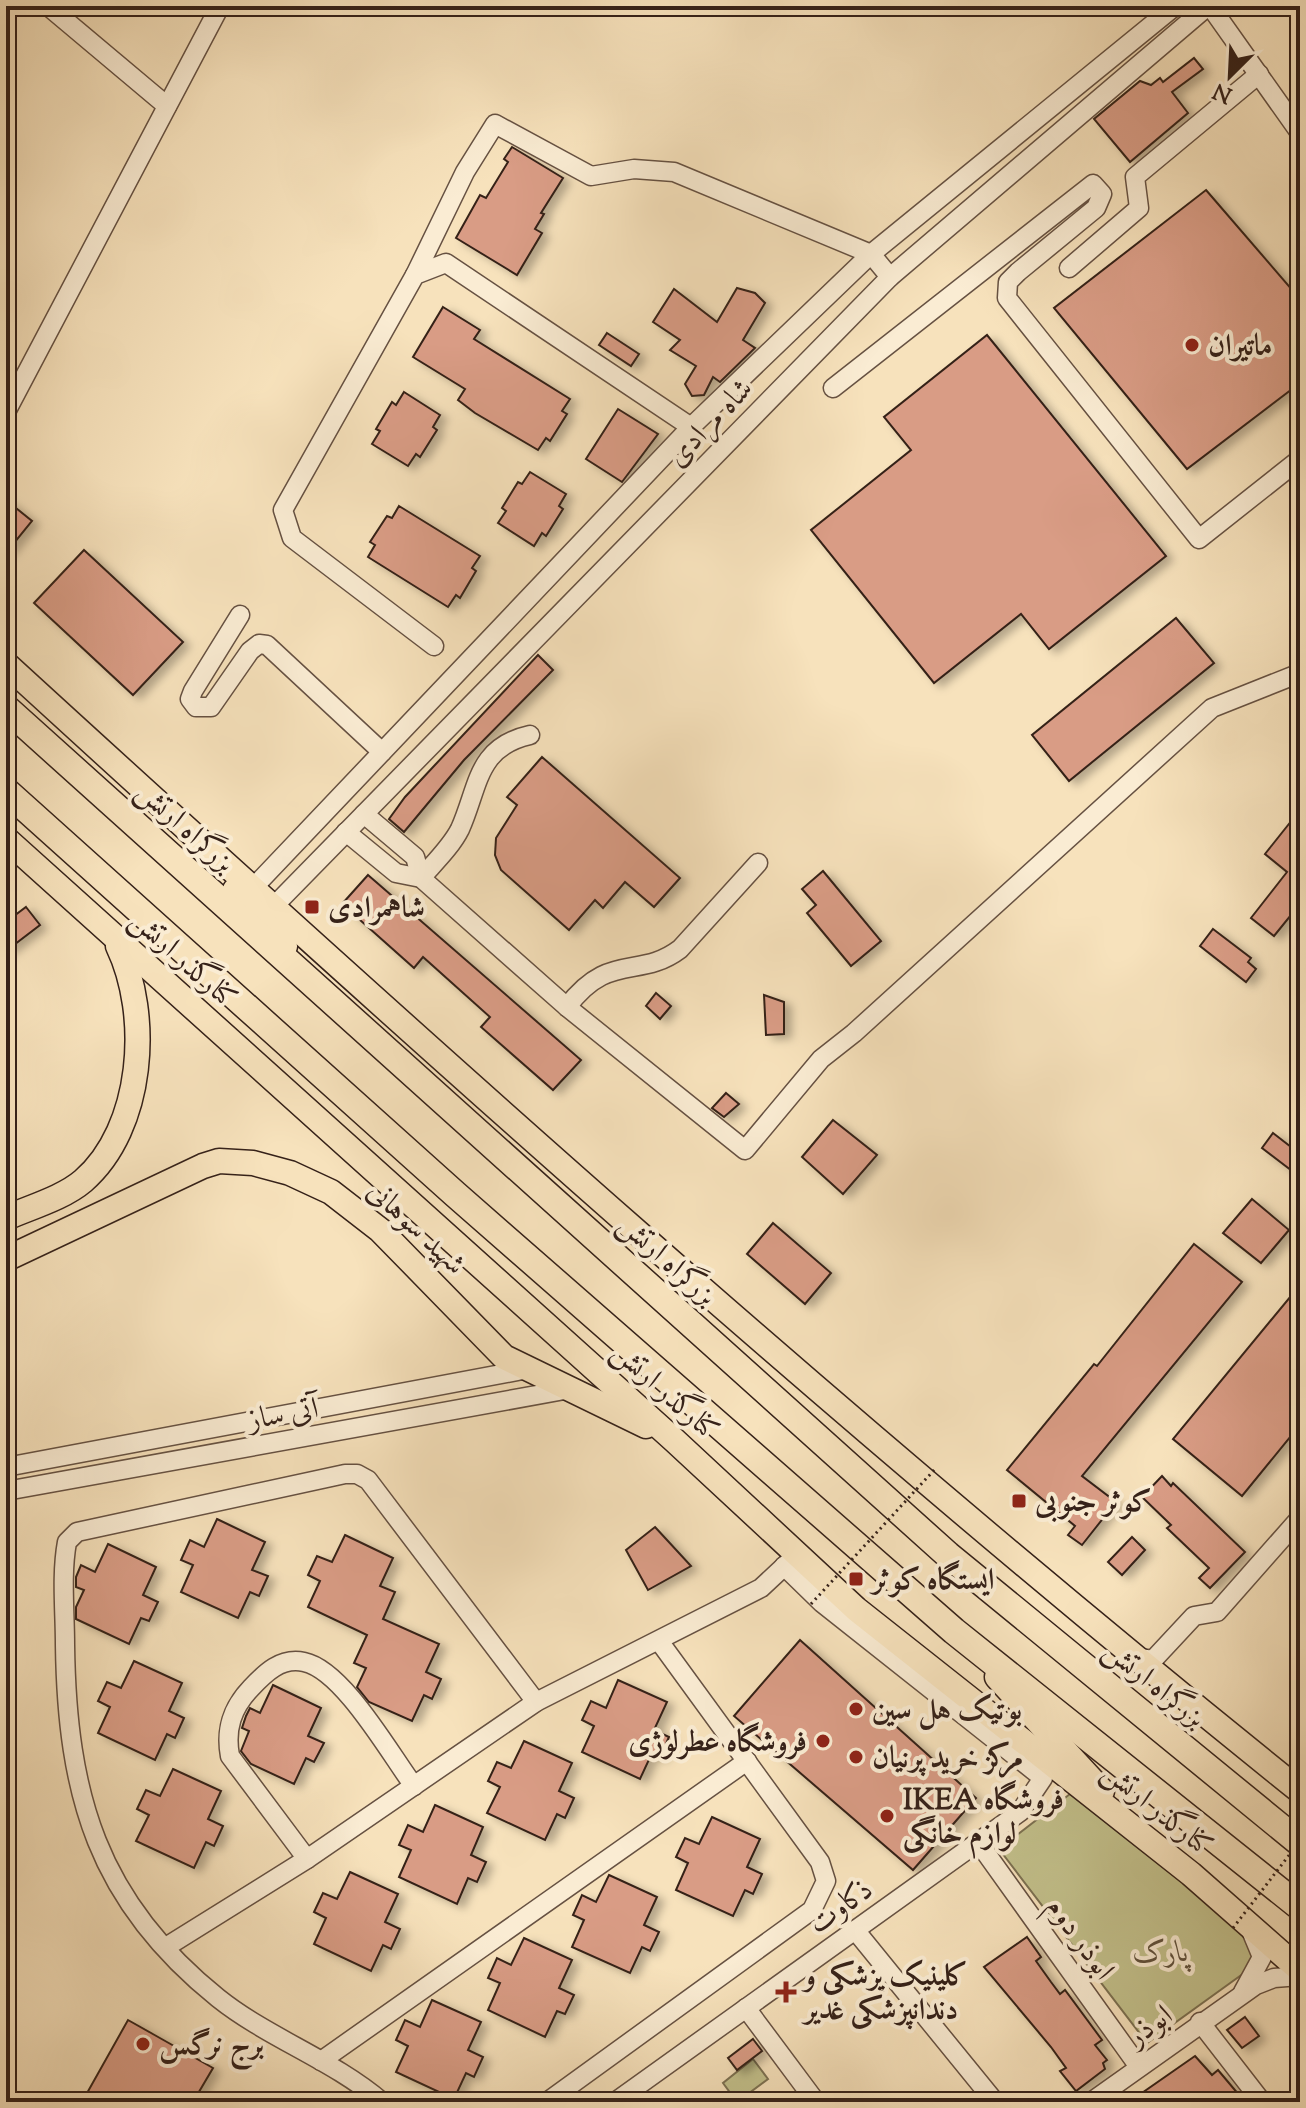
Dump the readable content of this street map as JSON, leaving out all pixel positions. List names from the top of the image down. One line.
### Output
{"streets":{"highway":["بزرگراه ارتش"],"main road":["کنارگذر ارتش","شهید سوهانی"],"street":["شاه مرادی","آتی ساز","ذکاوت","ابوذر دوم","ابوذر"]},"crossings":[["کنارگذر ارتش","شهید سوهانی"],["کنارگذر ارتش","ذکاوت"],["شهید سوهانی","آتی ساز"],["ذکاوت","ابوذر دوم"],["ابوذر دوم","ابوذر"]],"parks":["پارک"],"places":{"other":["ماتیران","بوتیک هل سین","فروشگاه عطرلوژی","مرکز خرید پرنیان","IKEA فروشگاه لوازم خانگی","برج نرگس"],"transit":["شاهمرادی","کوثر جنوبی","ایستگاه کوثر"],"health":["کلینیک پزشکی و دندانپزشکی غدیر"]},"north":"bottom left"}
